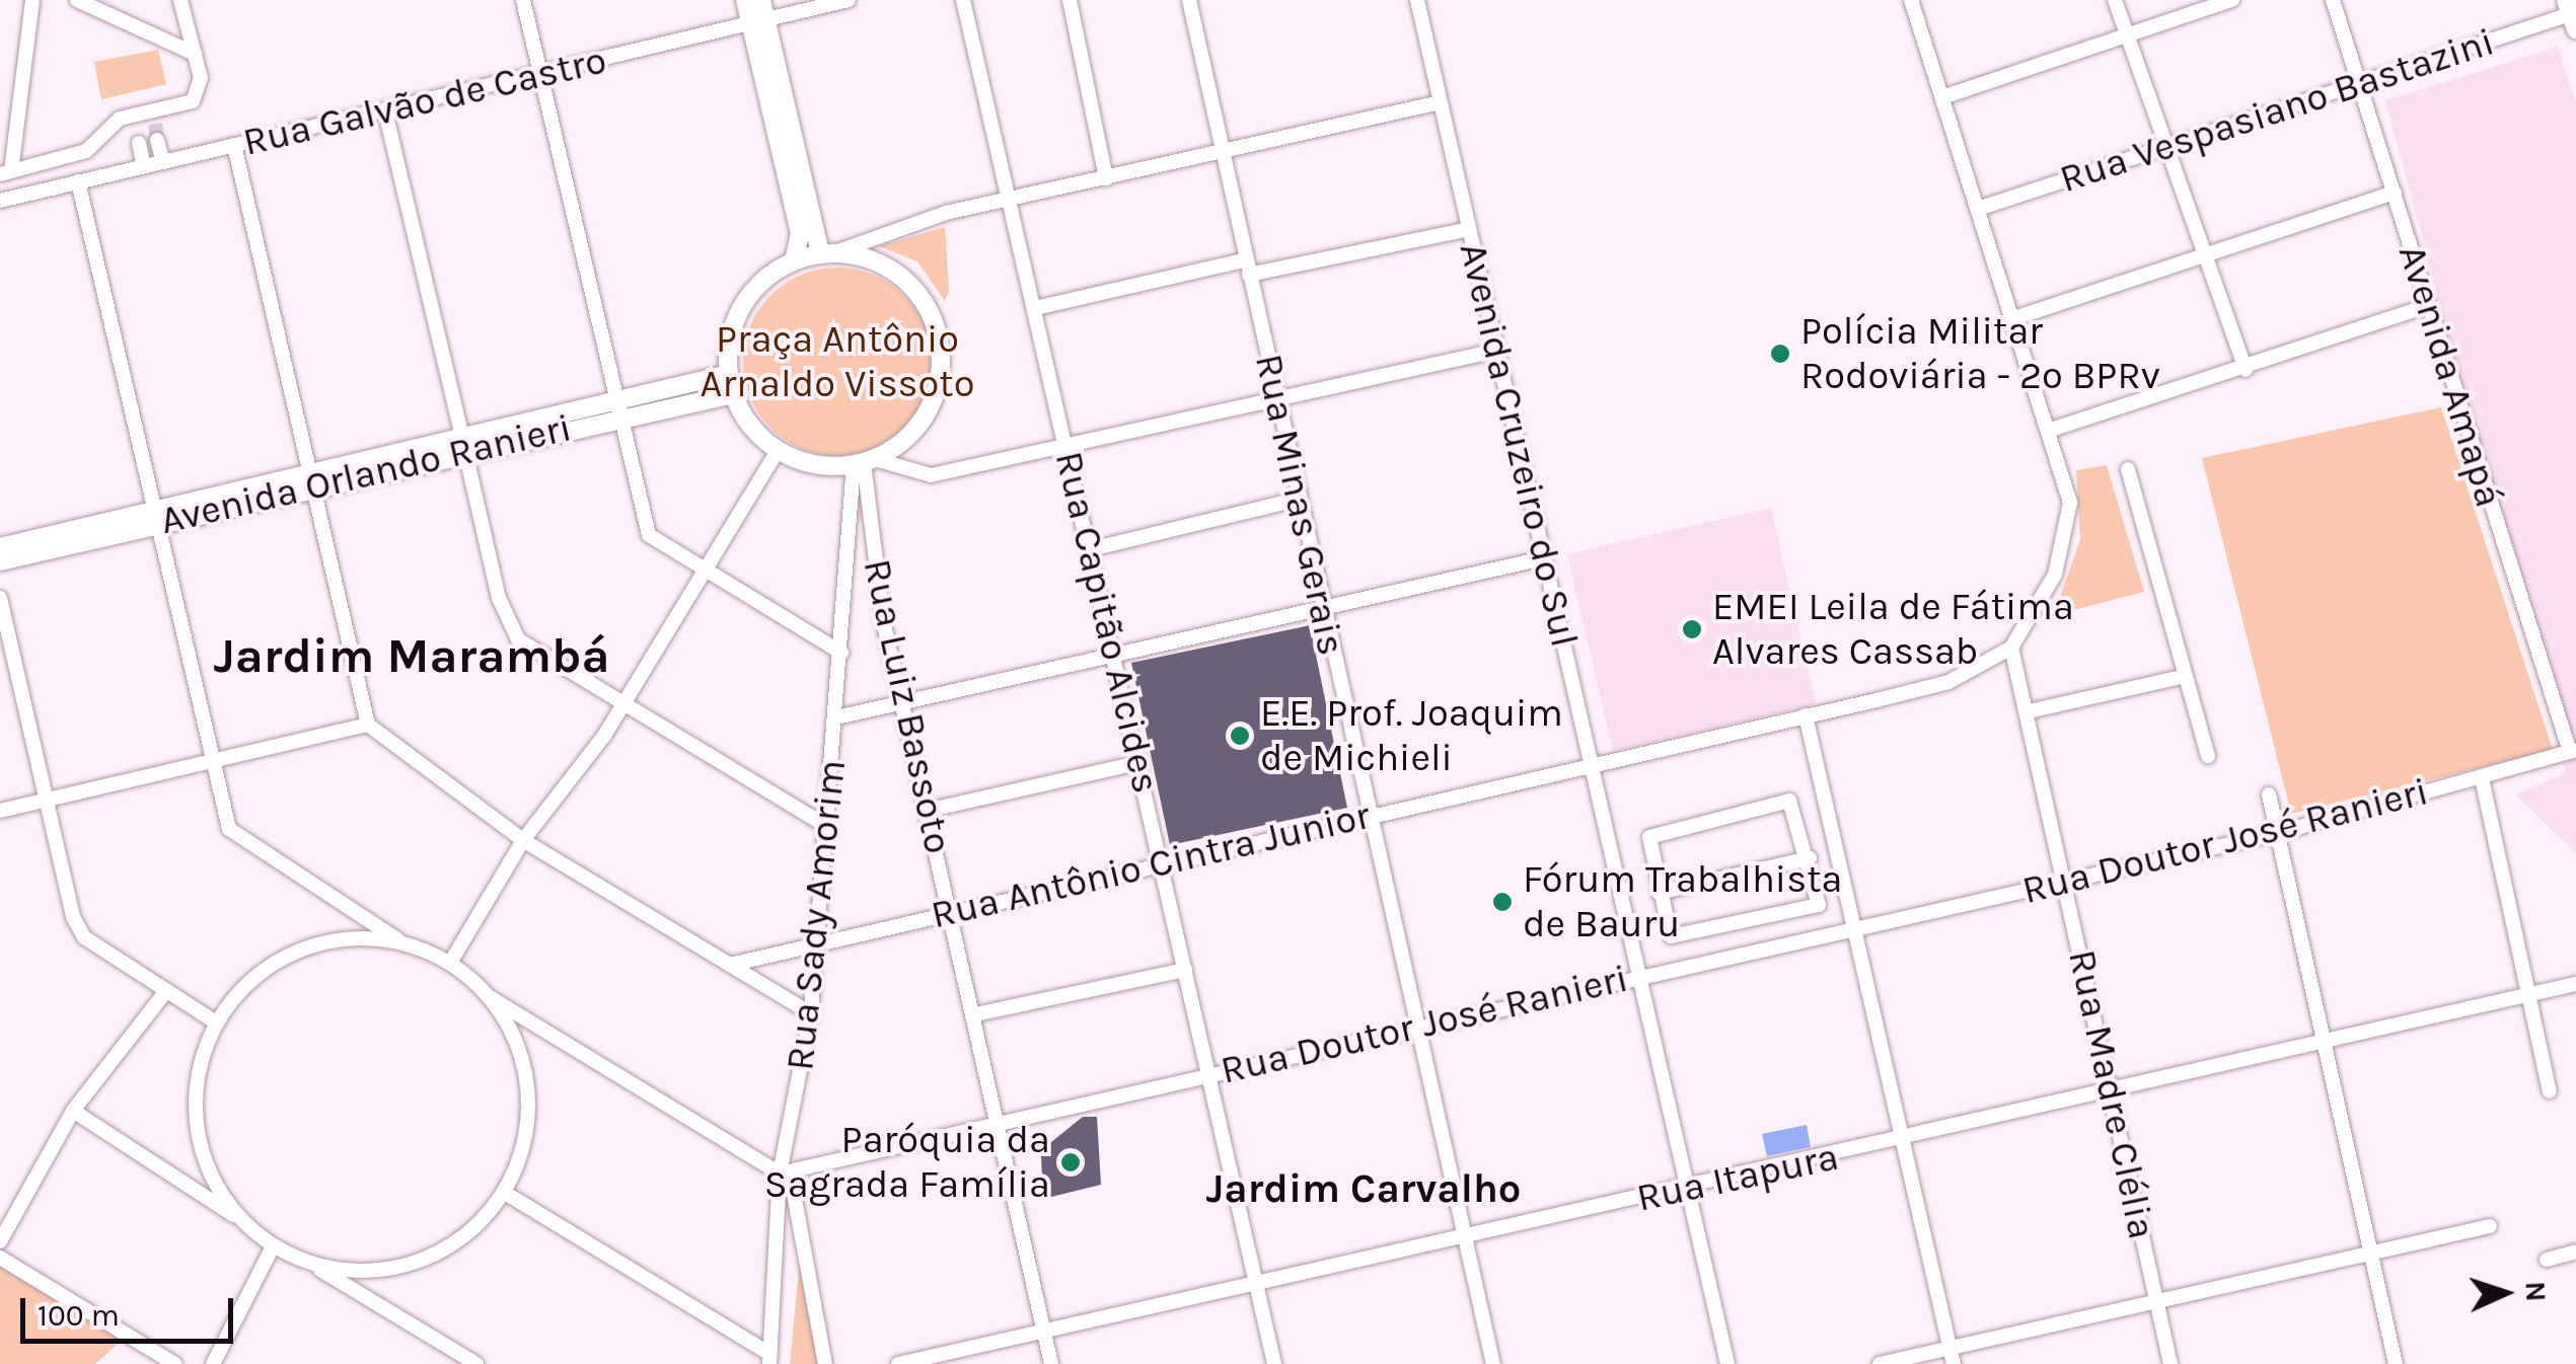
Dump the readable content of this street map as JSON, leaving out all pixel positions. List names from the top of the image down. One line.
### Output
{"streets":{"main road":["Avenida Orlando Ranieri"],"street":["Rua Galvão de Castro","Rua Vespasiano Bastazini","Avenida Amapá","Avenida Cruzeiro do Sul","Rua Minas Gerais","Rua Capitão Alcides","Rua Luiz Bassoto","Rua Doutor José Ranieri","Rua Antônio Cintra Junior","Rua Sady Amorim","Rua Madre Clélia","Rua Itapura"]},"crossings":[["Rua Vespasiano Bastazini","Avenida Amapá"],["Avenida Amapá","Rua Doutor José Ranieri"],["Avenida Cruzeiro do Sul","Rua Doutor José Ranieri"],["Avenida Cruzeiro do Sul","Rua Antônio Cintra Junior"],["Avenida Cruzeiro do Sul","Rua Itapura"],["Avenida Orlando Ranieri","Rua Luiz Bassoto"],["Avenida Orlando Ranieri","Rua Sady Amorim"],["Rua Minas Gerais","Rua Doutor José Ranieri"],["Rua Minas Gerais","Rua Antônio Cintra Junior"],["Rua Minas Gerais","Rua Itapura"],["Rua Capitão Alcides","Rua Doutor José Ranieri"],["Rua Capitão Alcides","Rua Antônio Cintra Junior"],["Rua Capitão Alcides","Rua Itapura"],["Rua Luiz Bassoto","Rua Doutor José Ranieri"],["Rua Luiz Bassoto","Rua Antônio Cintra Junior"],["Rua Luiz Bassoto","Rua Sady Amorim"],["Rua Luiz Bassoto","Rua Itapura"],["Rua Doutor José Ranieri","Rua Sady Amorim"],["Rua Doutor José Ranieri","Rua Madre Clélia"],["Rua Antônio Cintra Junior","Rua Sady Amorim"],["Rua Antônio Cintra Junior","Rua Madre Clélia"],["Rua Madre Clélia","Rua Itapura"]],"districts":["Jardim Marambá","Jardim Carvalho"],"parks":["Praça Antônio Arnaldo Vissoto"],"places":["Polícia Militar Rodoviária - 2º BPRv","EMEI Leila de Fátima Alvares Cassab","E.E. Prof. Joaquim de Michieli","Fórum Trabalhista de Bauru","Paróquia da Sagrada Família"],"scale_bar":"100 m","north":"right"}
